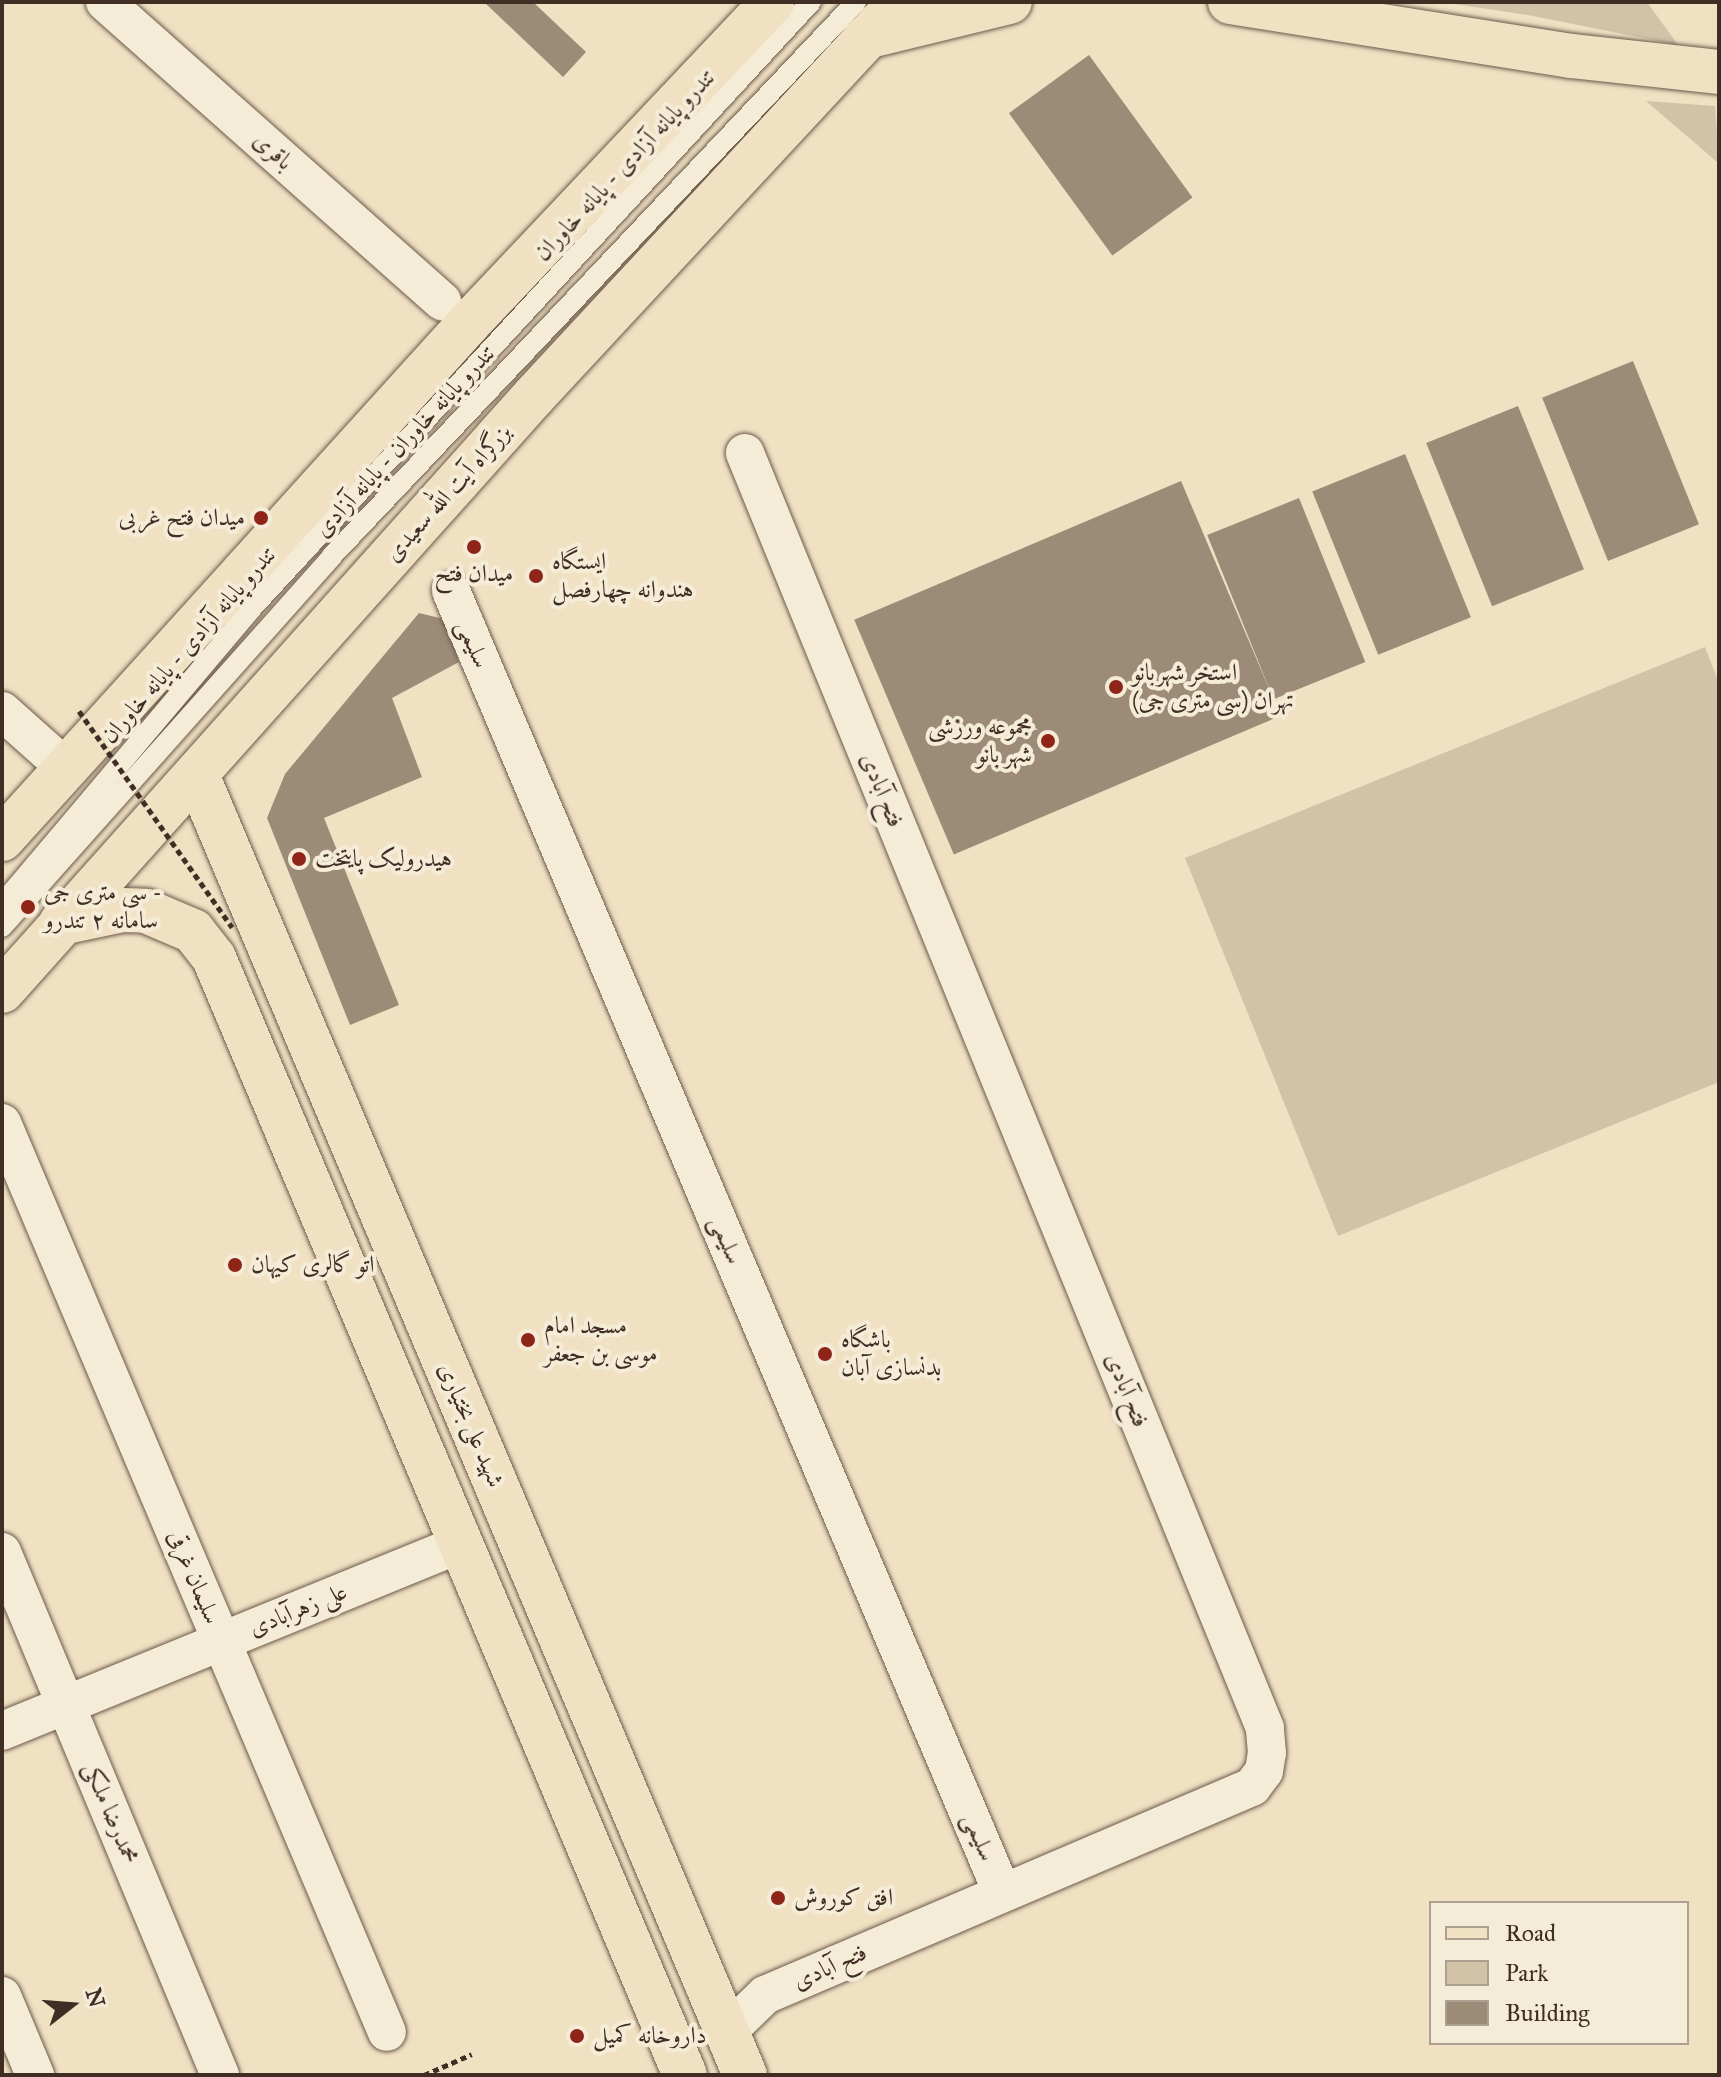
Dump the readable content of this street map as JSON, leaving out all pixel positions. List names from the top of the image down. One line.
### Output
{"streets":{"main road":["بزرگراه آیت الله سعیدی","شهید علی بختیاری"],"street":["باقری","سلیمی","فتح آبادی","سلیمان غرقی","علی زهرآبادی","محمدرضا ملکی"],"lane":["تندرو پایانه آزادی - پایانه خاوران","تندرو پایانه خاوران - پایانه آزادی"]},"crossings":[["تندرو پایانه خاوران - پایانه آزادی","بزرگراه آیت الله سعیدی"],["بزرگراه آیت الله سعیدی","شهید علی بختیاری"],["سلیمی","فتح آبادی"],["فتح آبادی","شهید علی بختیاری"],["سلیمان غرقی","علی زهرآبادی"],["علی زهرآبادی","محمدرضا ملکی"]],"places":["میدان فتح غربی","میدان فتح","ایستگاه هندوانه چهارفصل","استخر شهربانو تهران (سی متری جی)","مجموعه ورزشی شهر بانو","هیدرولیک پایتخت","سی متری جی - سامانه ۲ تندرو","اتو گالری کیهان","مسجد امام موسی بن جعفر","باشگاه بدنسازی آبان","افق کوروش","داروخانه کمیل"],"legend":["Road","Park","Building"],"north":"right"}
